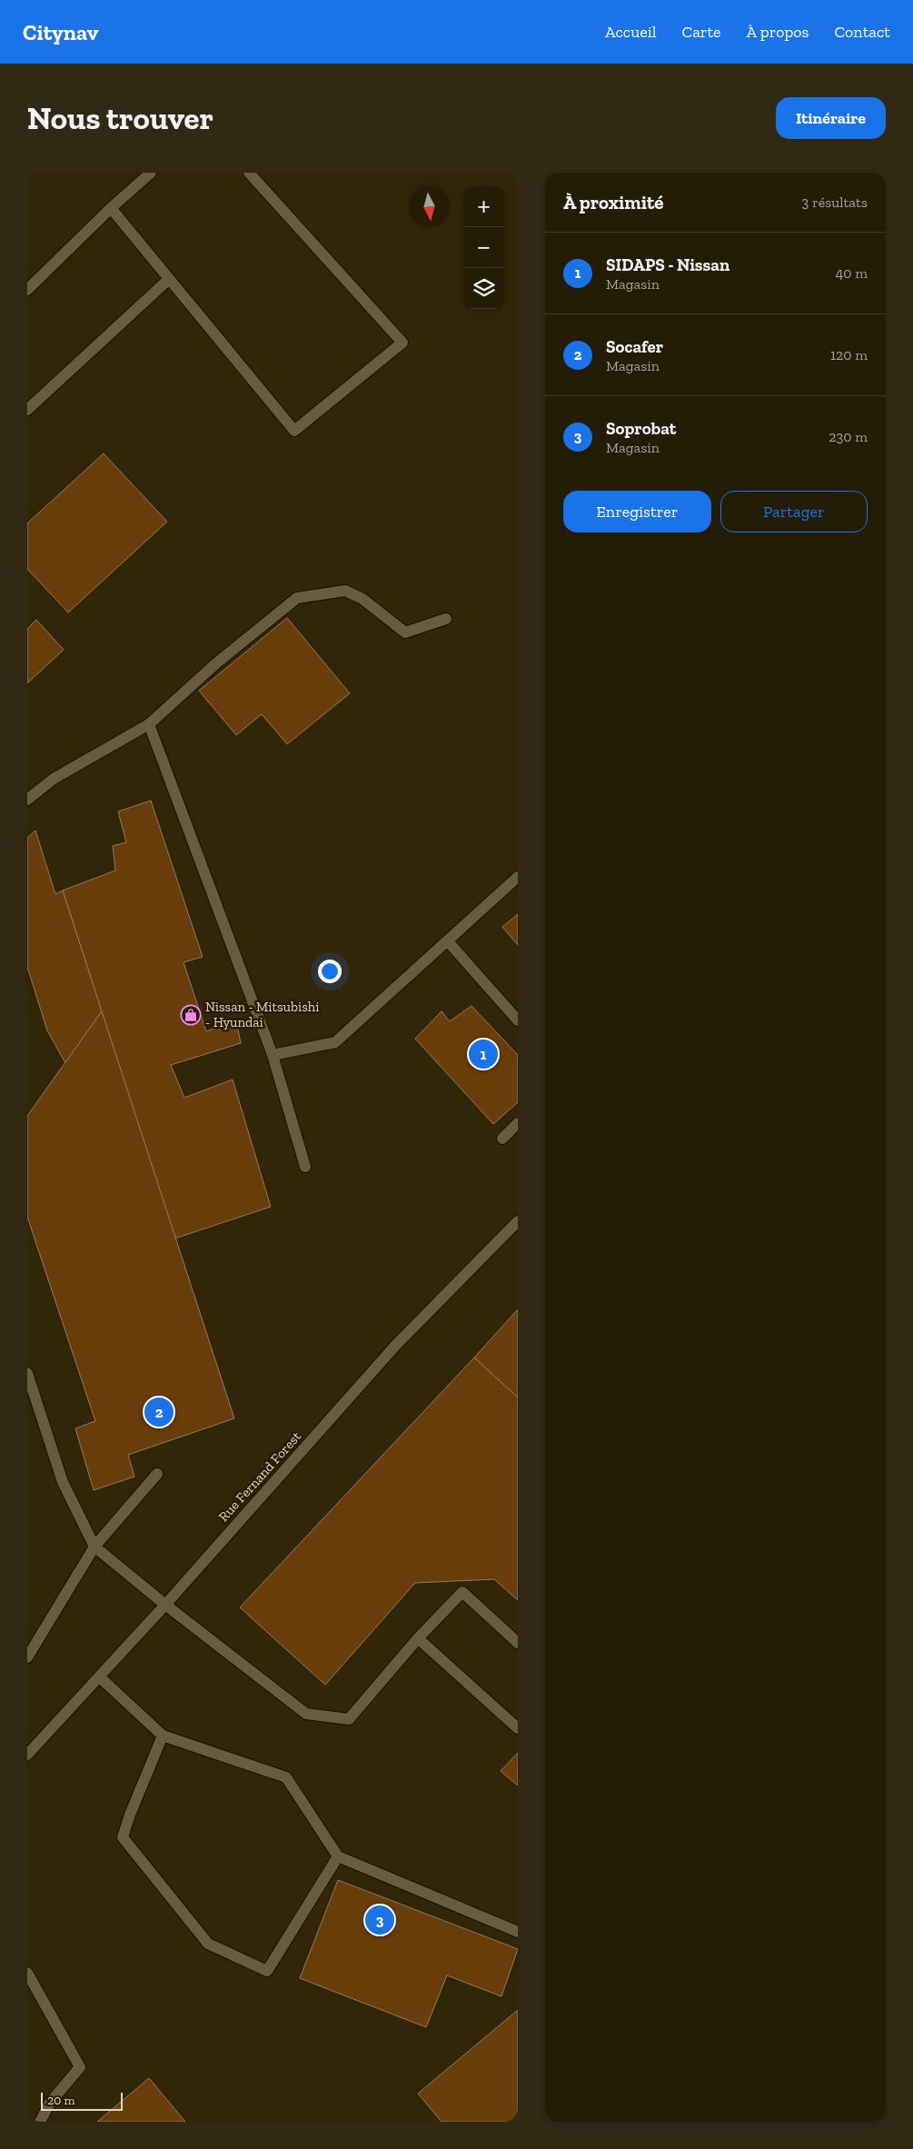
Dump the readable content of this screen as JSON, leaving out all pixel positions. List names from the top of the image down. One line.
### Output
{"streets":{"street":["Rue Fernand Forest"]},"places":{"shop":["Nissan - Mitsubishi - Hyundai"]},"scale_bar":"20 m","north":"bottom","page":{"header":"Citynav","nav":["Accueil","Carte","À propos","Contact"],"buttons":["Itinéraire",["Enregistrer","Partager"]],"title":"Nous trouver","heading":["À proximité","3 résultats"],"map_buttons":["+","−"],"list":[{"mark":"1","name":"SIDAPS - Nissan","note":"Magasin","value":"40 m"},{"mark":"2","name":"Socafer","note":"Magasin","value":"120 m"},{"mark":"3","name":"Soprobat","note":"Magasin","value":"230 m"}],"pins":["1","2","3"],"scale":"20 m"}}
